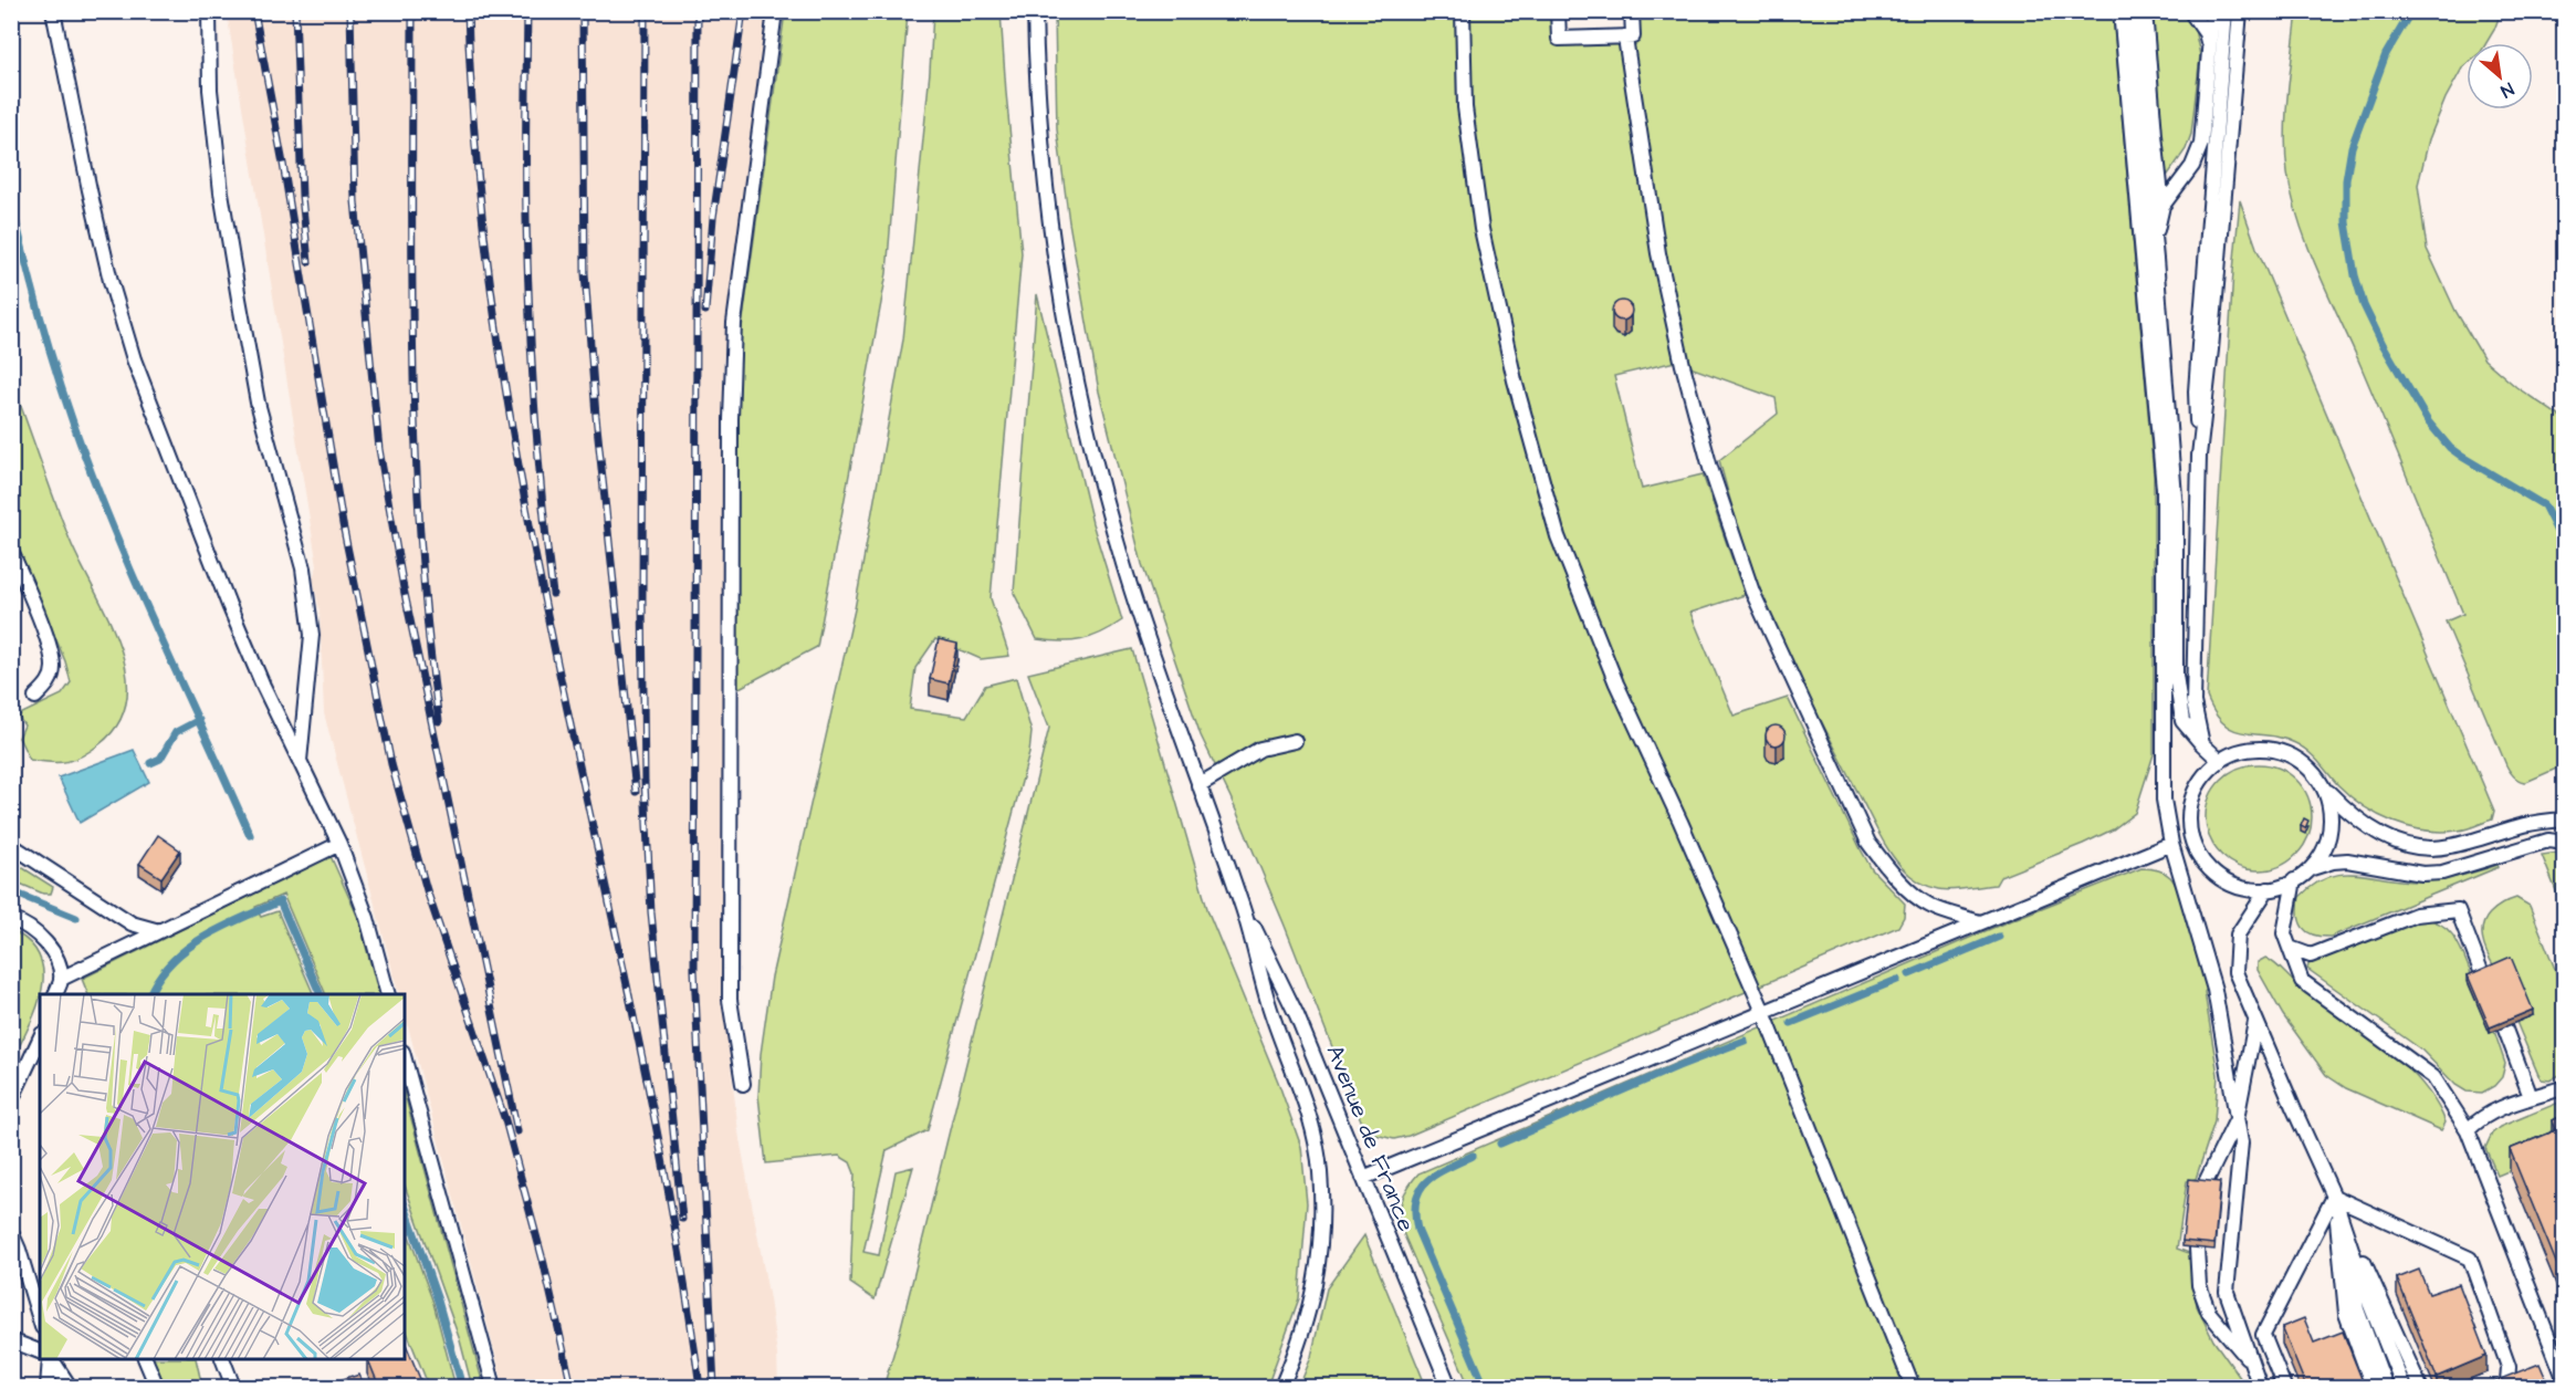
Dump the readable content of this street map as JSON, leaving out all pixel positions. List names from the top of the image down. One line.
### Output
{"streets":{"lane":["Avenue de France"]},"north":"bottom right"}
